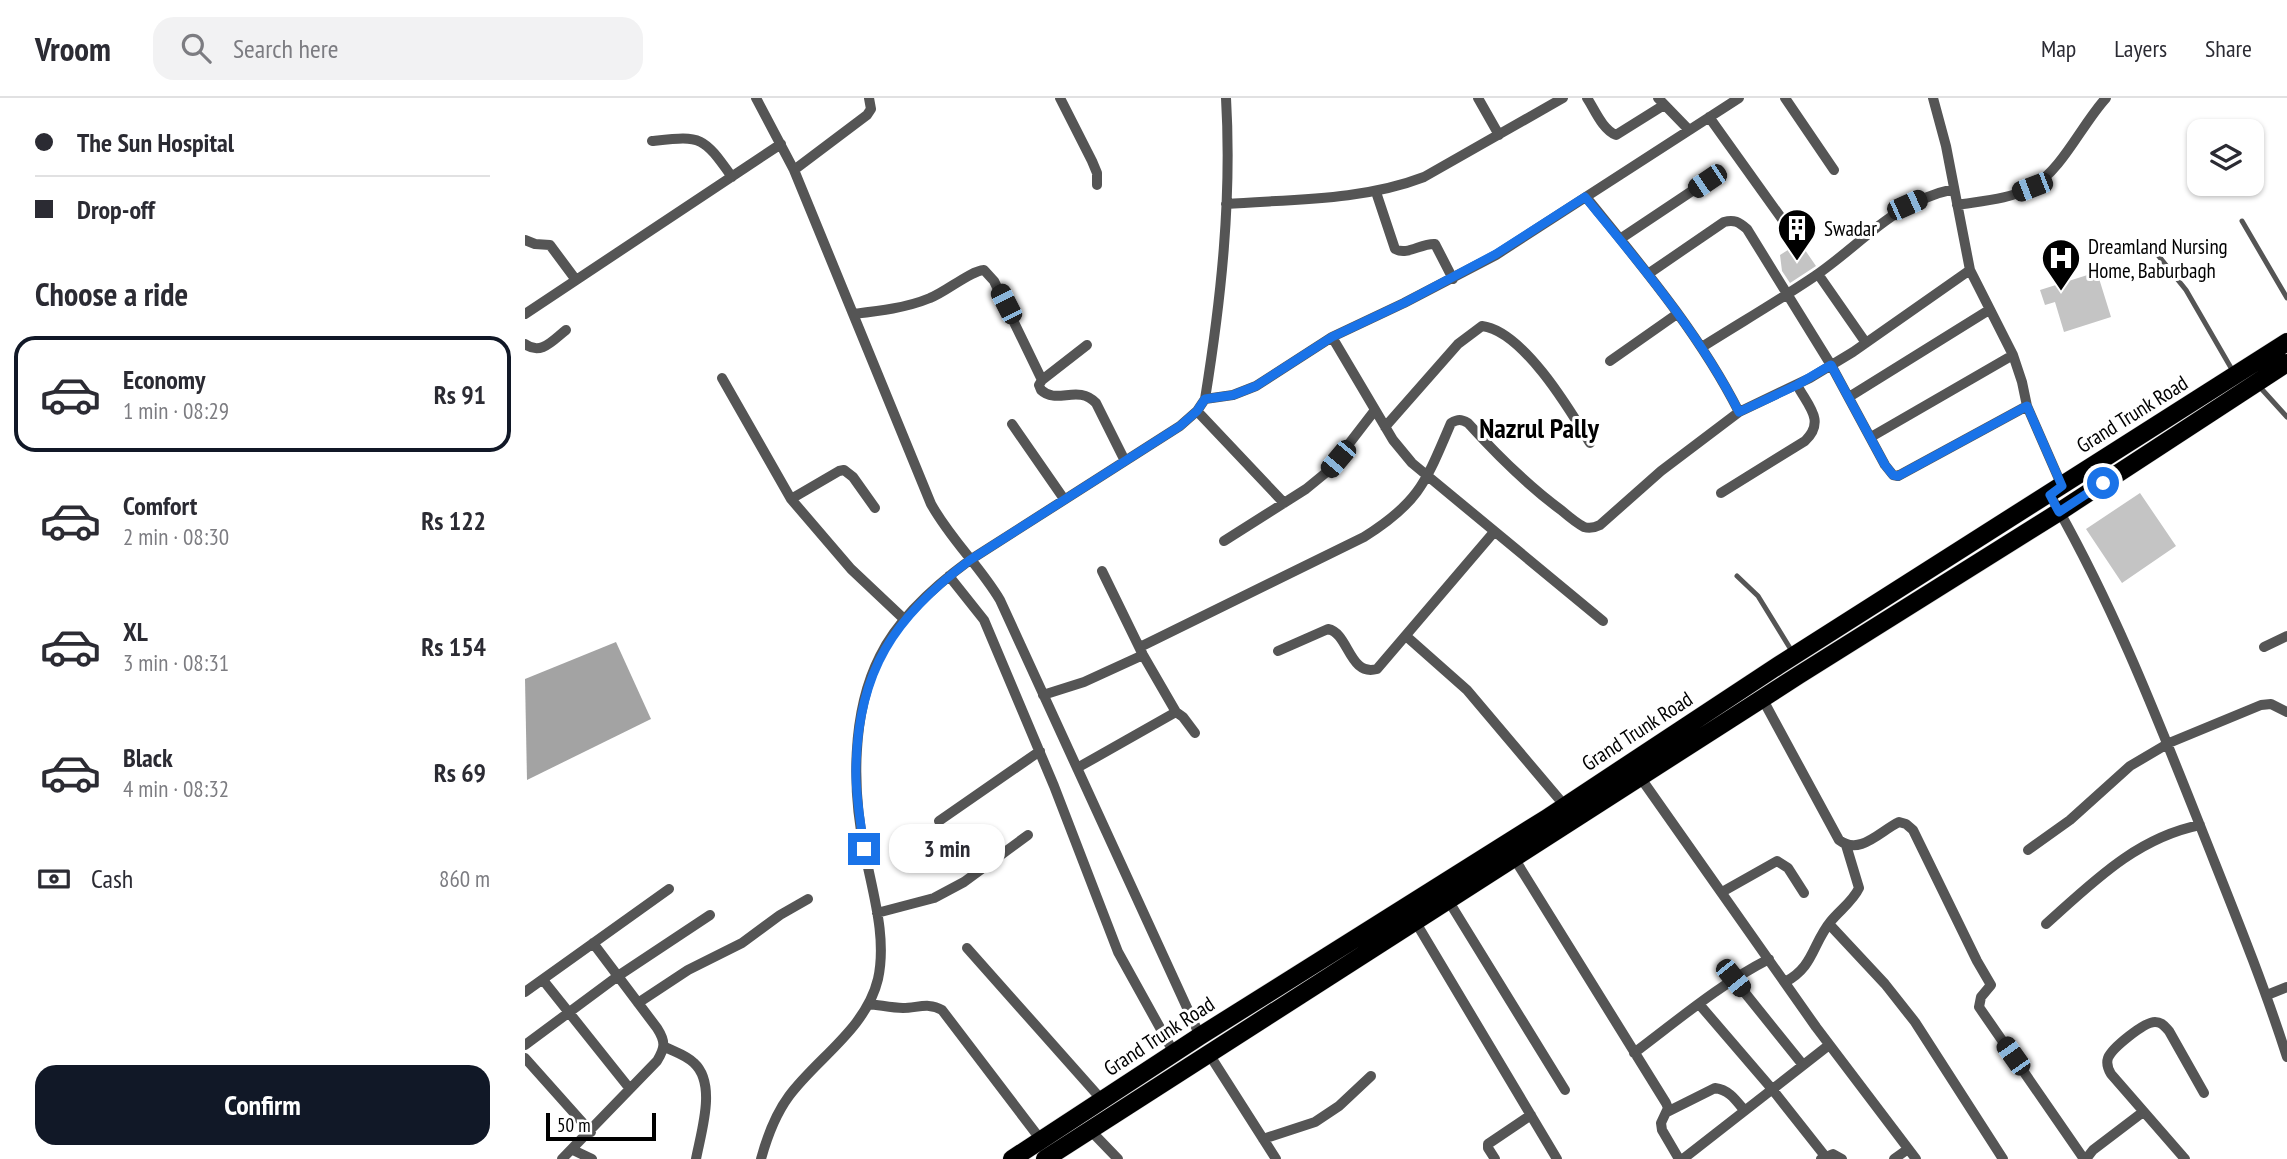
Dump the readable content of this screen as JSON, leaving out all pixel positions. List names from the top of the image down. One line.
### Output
{"streets":{"main road":["Grand Trunk Road"]},"districts":["Nazrul Pally"],"places":{"building":["Swadar"],"hospital":["Dreamland Nursing Home, Baburbagh"]},"scale_bar":"50 m","page":{"header":"Vroom","search":"Search here","nav":["Map","Layers","Share"],"banner":["The Sun Hospital","Drop-off"],"heading":"Choose a ride","list":[{"name":"Economy","note":"1 min · 08:29","value":"Rs 91"},{"name":"Comfort","note":"2 min · 08:30","value":"Rs 122"},{"name":"XL","note":"3 min · 08:31","value":"Rs 154"},{"name":"Black","note":"4 min · 08:32","value":"Rs 69"}],"bubble":"3 min","pay":["Cash","860 m"],"buttons":"Confirm","scale":"50 m"}}
